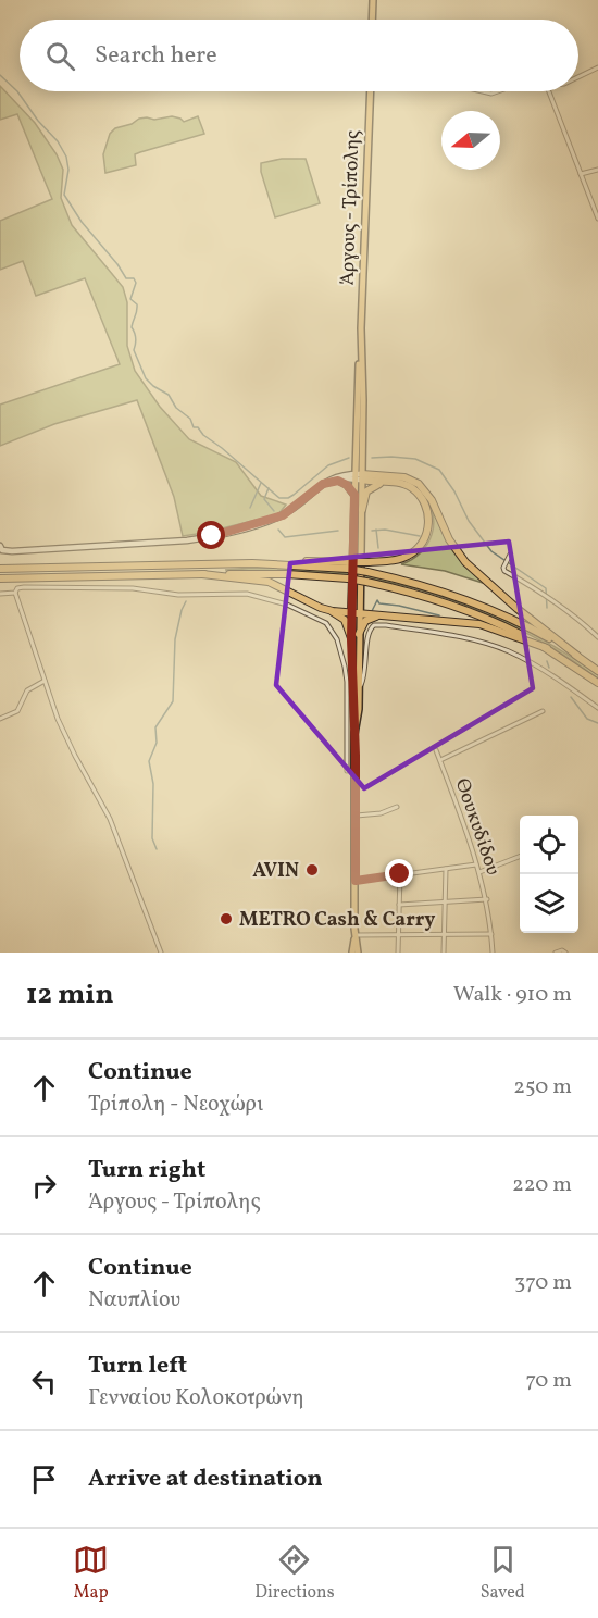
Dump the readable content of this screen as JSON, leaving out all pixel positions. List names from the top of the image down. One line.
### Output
{"streets":{"main road":["Άργους - Τρίπολης"],"street":["Θουκυδίδου"]},"places":["AVIN","METRO Cash & Carry"],"north":"left","page":{"search":"Search here","heading":["12 min","Walk · 910 m"],"list":[["Continue","Τρίπολη - Νεοχώρι","250 m"],["Turn right","Άργους - Τρίπολης","220 m"],["Continue","Ναυπλίου","370 m"],["Turn left","Γενναίου Κολοκοτρώνη","70 m"],"Arrive at destination"],"nav":["Map","Directions","Saved"]}}
